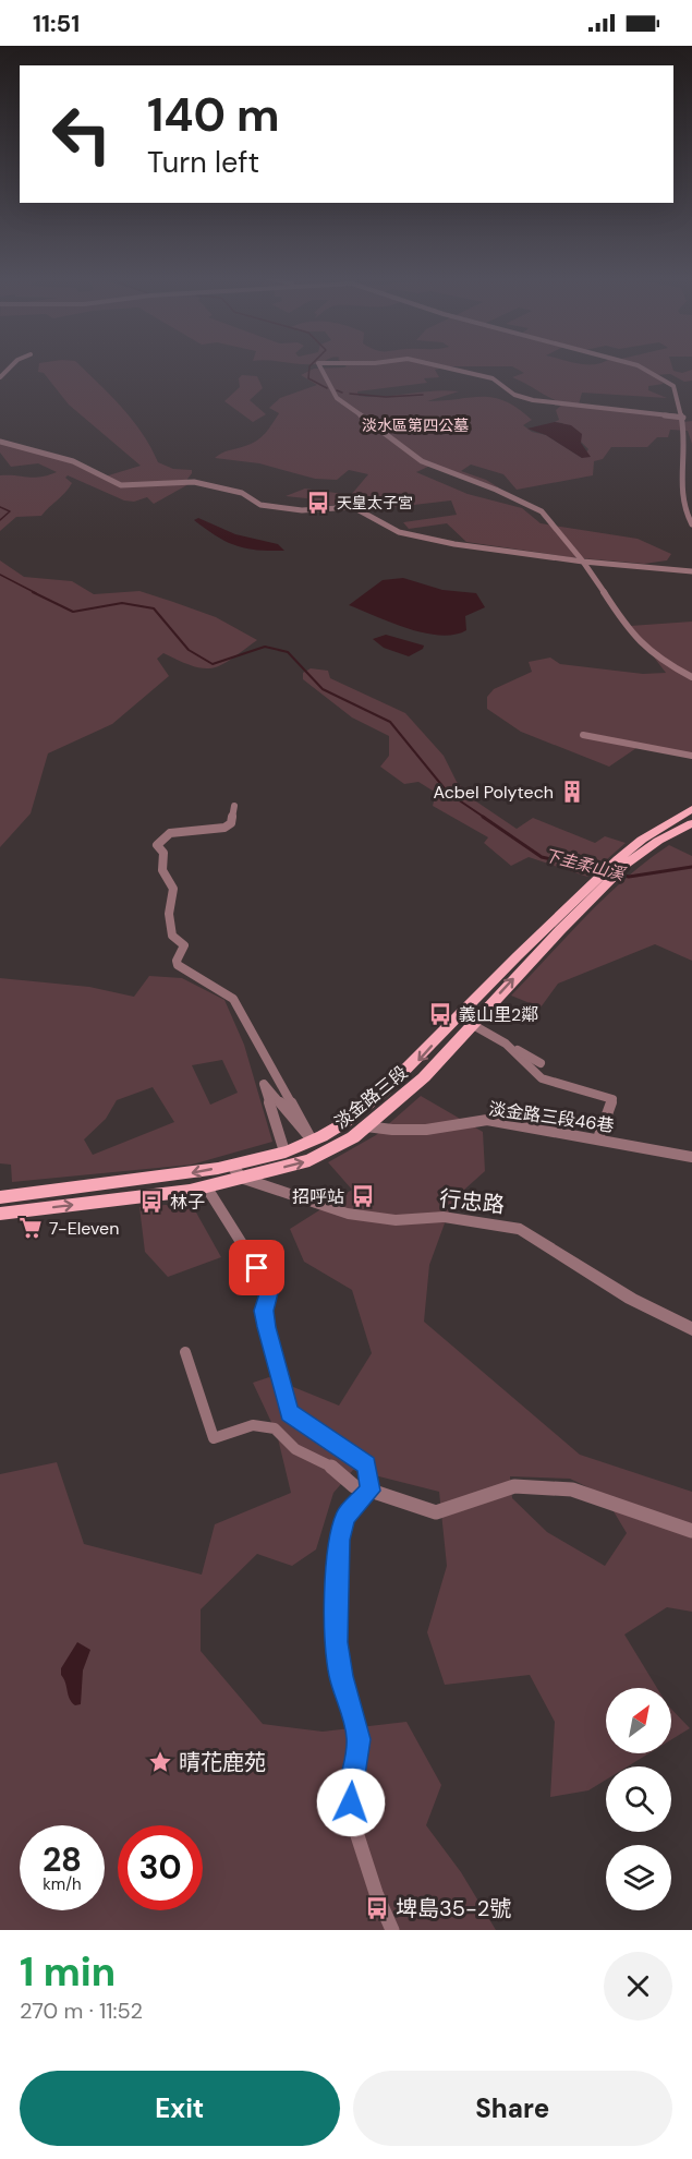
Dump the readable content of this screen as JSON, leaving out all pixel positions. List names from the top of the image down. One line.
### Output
{"streets":{"main road":["淡金路三段"],"street":["淡金路三段46巷","行忠路"]},"crossings":[["淡金路三段","淡金路三段46巷"],["淡金路三段","行忠路"]],"water":["下圭柔山溪"],"parks":["淡水區第四公墓"],"places":{"bus stop":["天皇太子宮","義山里2鄰","招呼站","林子","埤島35-2號"],"building":["Acbel Polytech"],"supermarket":["7-Eleven"],"place":["晴花鹿苑"]},"north":"top right","page":{"status":"11:51","turn":["140 m","Turn left"],"speed":"28 km/h","limit":"30","heading":["1 min","270 m · 11:52"],"buttons":["Exit","Share"]}}
